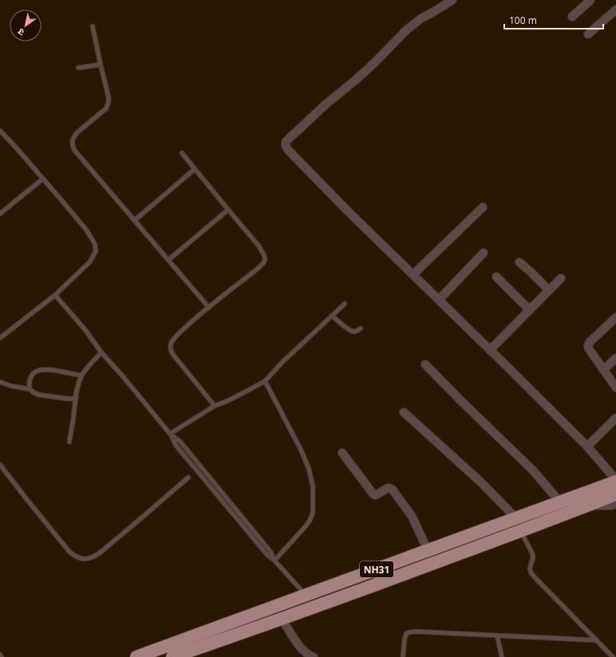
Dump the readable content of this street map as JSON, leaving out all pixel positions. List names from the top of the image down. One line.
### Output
{"streets":{"highway":["NH31"]},"scale_bar":"100 m","north":"bottom left"}
